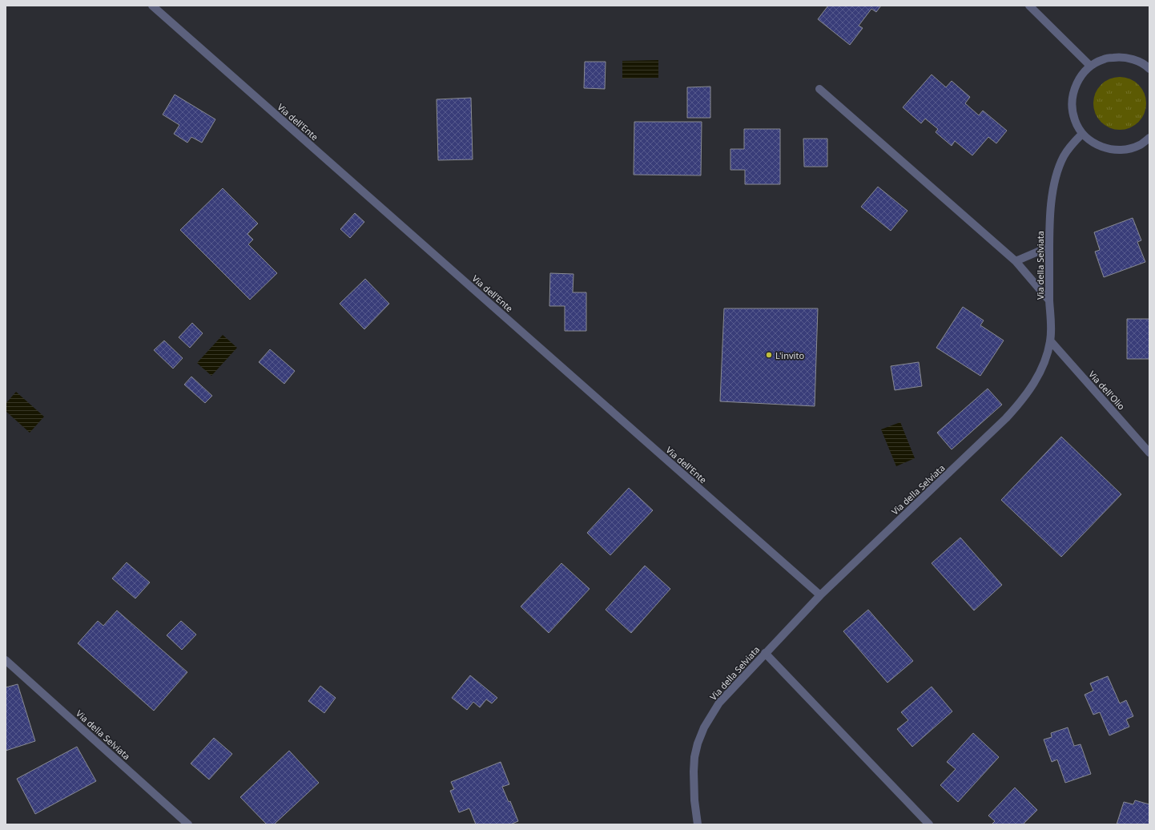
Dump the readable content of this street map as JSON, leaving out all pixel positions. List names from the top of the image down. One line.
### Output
{"streets":{"street":["Via dell'Ente","Via della Selviata","Via dell'Olio"]},"crossings":[["Via dell'Ente","Via della Selviata"],["Via della Selviata","Via dell'Olio"]],"places":["L'invito"]}
